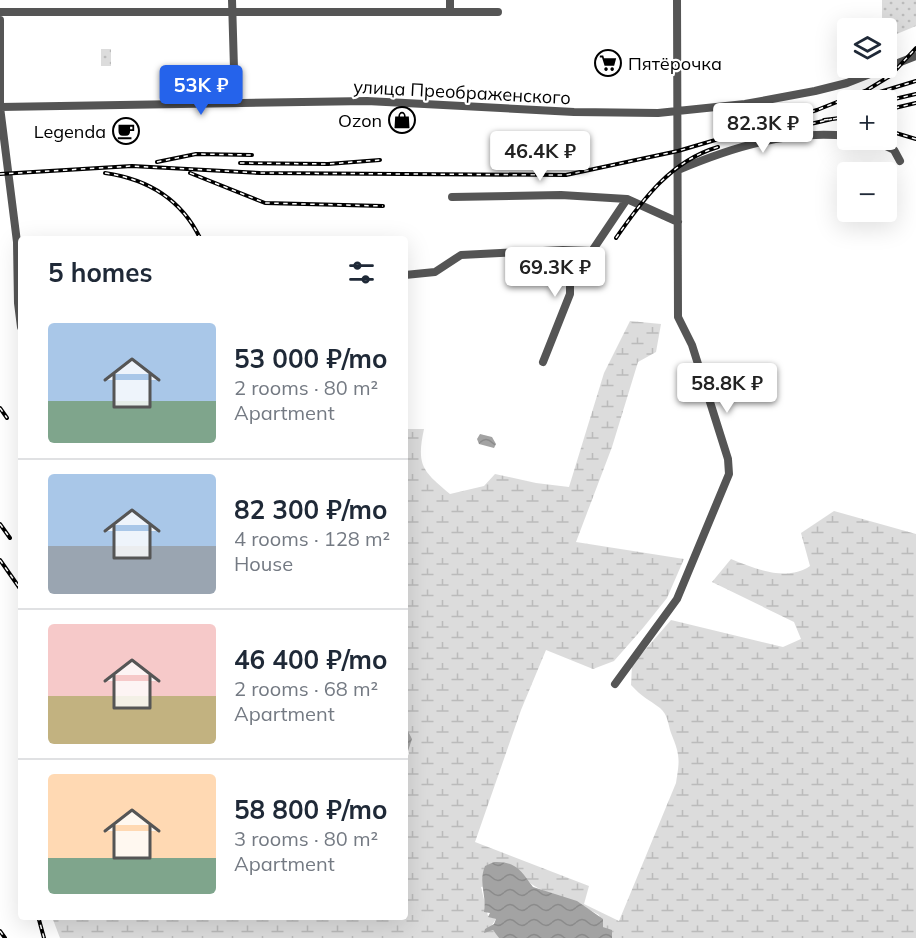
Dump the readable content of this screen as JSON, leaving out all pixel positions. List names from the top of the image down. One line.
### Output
{"streets":{"street":["улица Преображенского"]},"places":{"supermarket":["Пятёрочка"],"shop":["Ozon"],"cafe":["Legenda"]},"page":{"map_buttons":["+","−"],"price":["53K ₽","82.3K ₽","46.4K ₽","69.3K ₽","58.8K ₽"],"heading":"5 homes","list":[{"name":"53 000 ₽/mo","note":"2 rooms · 80 m² · Apartment"},{"name":"82 300 ₽/mo","note":"4 rooms · 128 m² · House"},{"name":"46 400 ₽/mo","note":"2 rooms · 68 m² · Apartment"},{"name":"58 800 ₽/mo","note":"3 rooms · 80 m² · Apartment"}]}}
